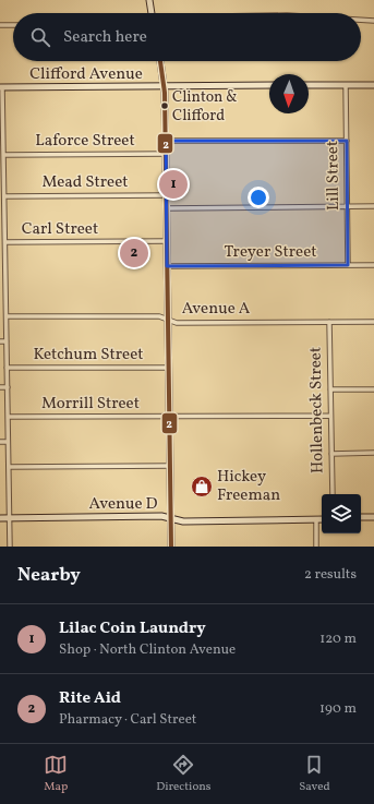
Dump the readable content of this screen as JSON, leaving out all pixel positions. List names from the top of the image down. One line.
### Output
{"streets":{"street":["Clifford Avenue","Laforce Street","Lill Street","Mead Street","Carl Street","Treyer Street","Avenue A","Ketchum Street","Morrill Street","Hollenbeck Street","Avenue D"]},"crossings":[["Lill Street","Treyer Street"],["Avenue A","Hollenbeck Street"],["Morrill Street","Hollenbeck Street"]],"places":{"other":["Clinton & Clifford"],"shop":["Hickey Freeman"]},"lines":["transit line 2"],"north":"bottom","page":{"search":"Search here","pins":["1","2"],"heading":["Nearby","2 results"],"list":[{"mark":"1","name":"Lilac Coin Laundry","note":"Shop · North Clinton Avenue","value":"120 m"},{"mark":"2","name":"Rite Aid","note":"Pharmacy · Carl Street","value":"190 m"}],"nav":["Map","Directions","Saved"]}}
